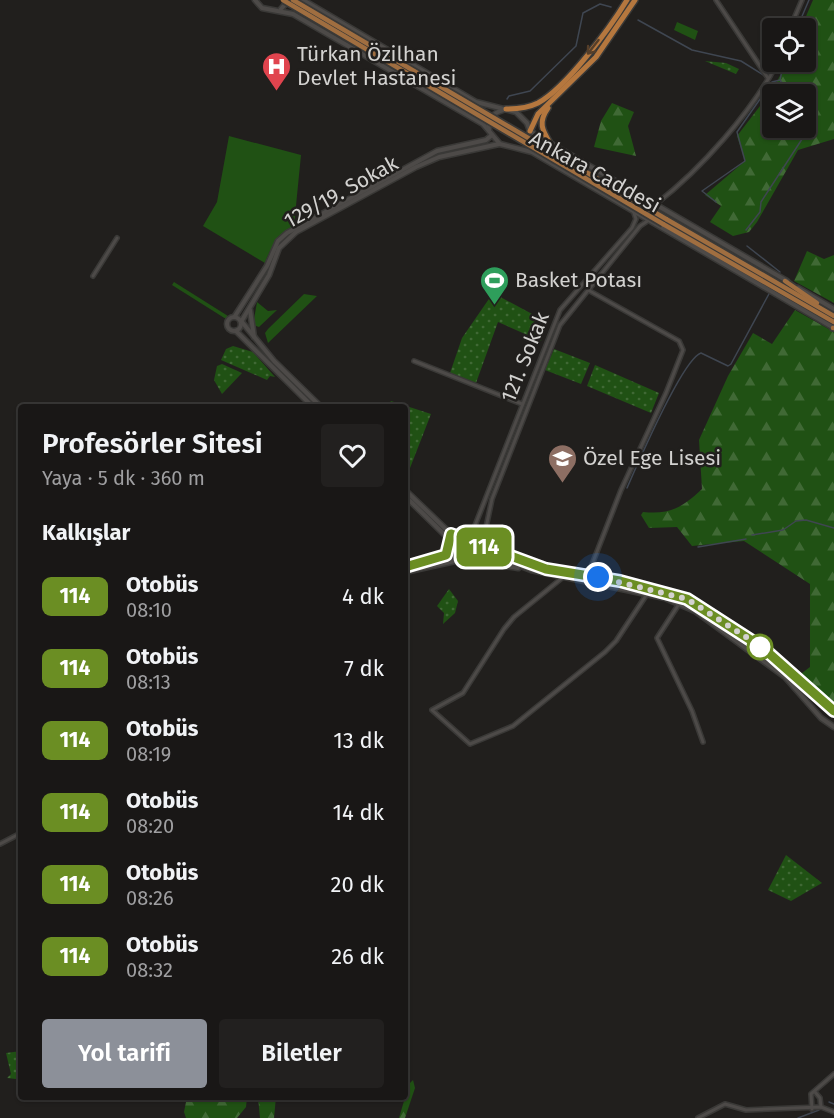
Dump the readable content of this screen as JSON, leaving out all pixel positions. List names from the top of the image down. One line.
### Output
{"streets":{"highway":["Ankara Caddesi"],"main road":["129/19. Sokak","121. Sokak"]},"crossings":[["Ankara Caddesi","129/19. Sokak"],["Ankara Caddesi","121. Sokak"]],"places":{"hospital":["Türkan Özilhan Devlet Hastanesi"],"sports":["Basket Potası"],"school or university":["Özel Ege Lisesi"]},"lines":["bus line 114"],"page":{"on_map":"114","heading":[["Profesörler Sitesi","Yaya · 5 dk · 360 m"],"Kalkışlar"],"list":[{"mark":"114","name":"Otobüs","note":"08:10","value":"4 dk"},{"mark":"114","name":"Otobüs","note":"08:13","value":"7 dk"},{"mark":"114","name":"Otobüs","note":"08:19","value":"13 dk"},{"mark":"114","name":"Otobüs","note":"08:20","value":"14 dk"},{"mark":"114","name":"Otobüs","note":"08:26","value":"20 dk"},{"mark":"114","name":"Otobüs","note":"08:32","value":"26 dk"}],"buttons":["Yol tarifi","Biletler"]}}
